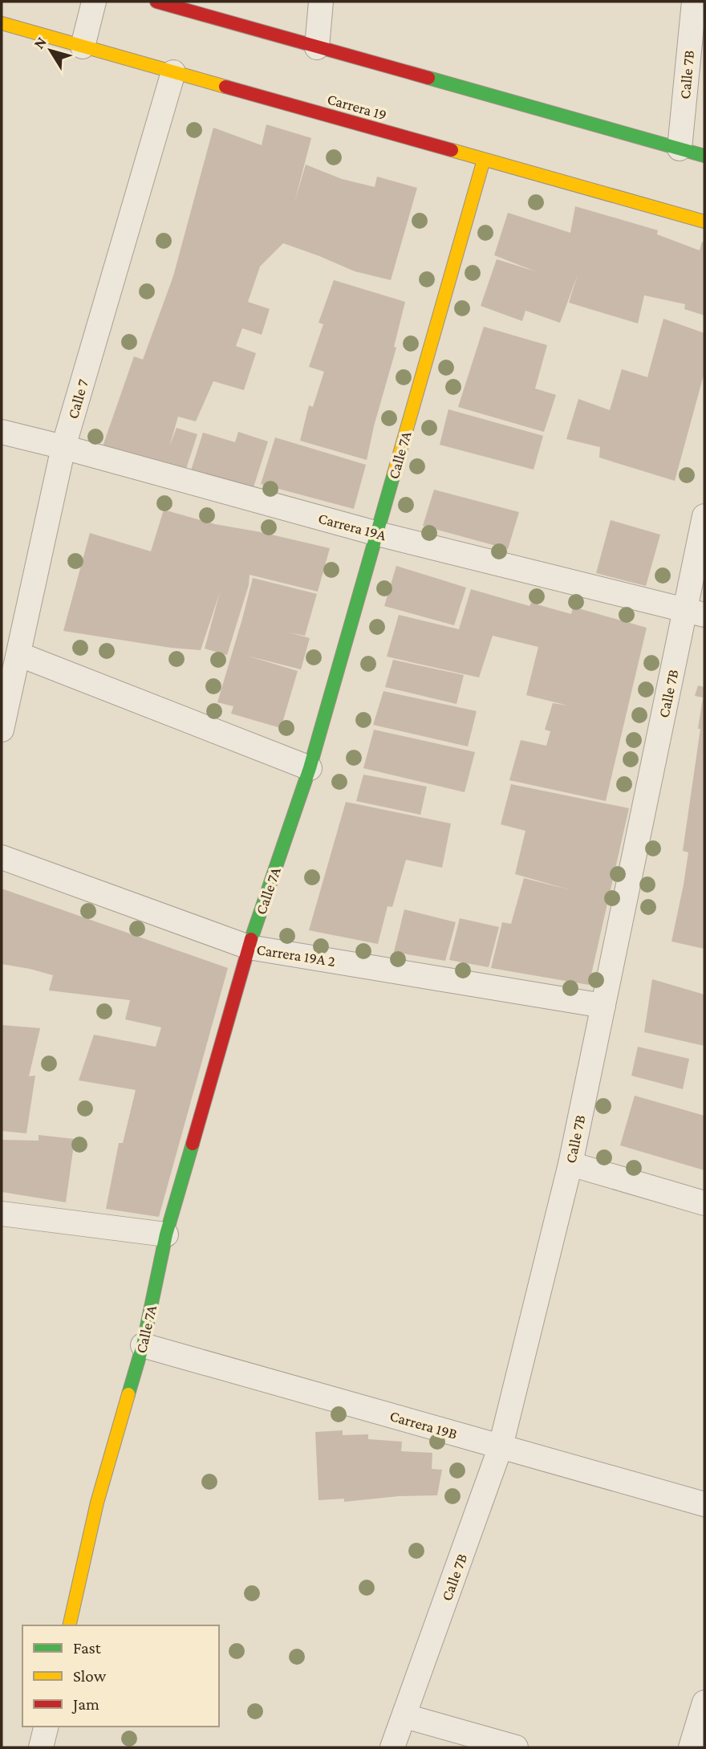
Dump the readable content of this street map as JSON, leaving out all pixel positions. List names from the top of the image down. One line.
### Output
{"streets":{"main road":["Carrera 19","Calle 7A"],"street":["Calle 7B","Calle 7","Carrera 19A","Carrera 19A 2","Carrera 19B"]},"crossings":[["Calle 7B","Carrera 19A"],["Calle 7B","Carrera 19A 2"],["Calle 7B","Carrera 19B"],["Carrera 19","Calle 7"],["Carrera 19","Calle 7A"],["Calle 7","Carrera 19A"],["Calle 7A","Carrera 19A"],["Calle 7A","Carrera 19A 2"],["Calle 7A","Carrera 19B"]],"legend":["Fast","Slow","Jam"],"north":"top left"}
